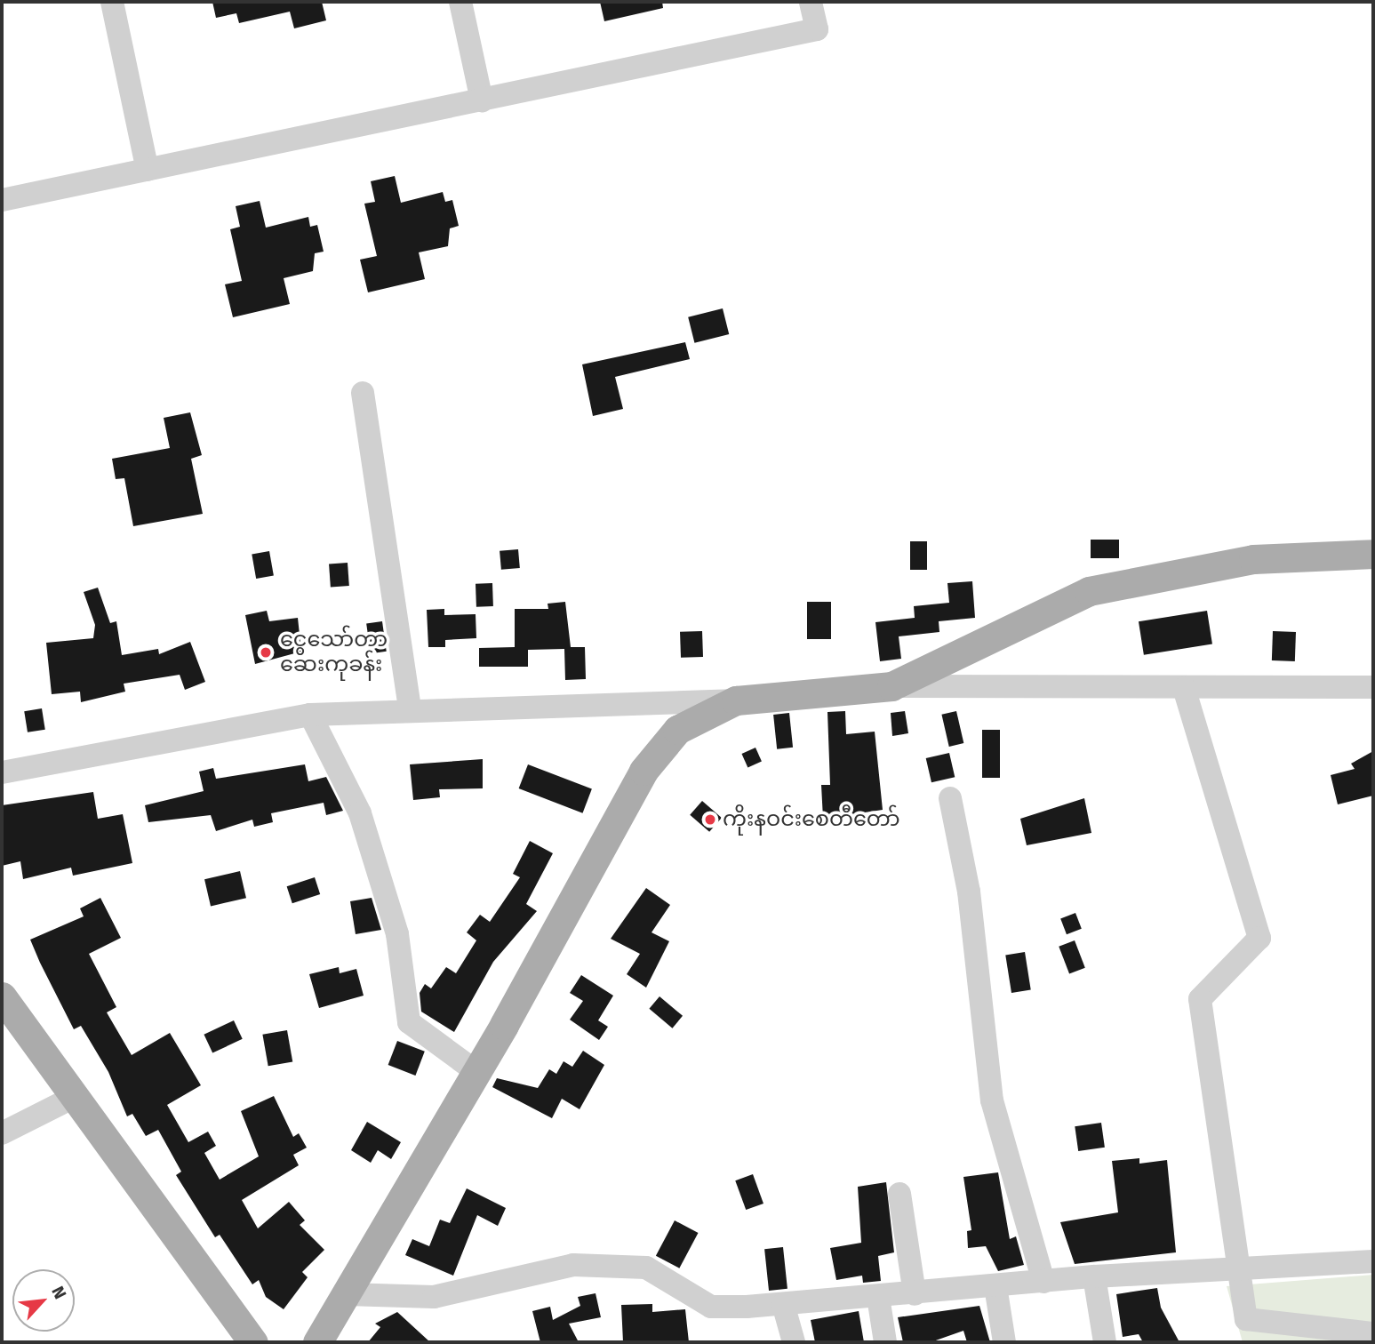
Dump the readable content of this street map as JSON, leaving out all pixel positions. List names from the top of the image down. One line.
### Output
{"places":["ငွေသော်တာ ဆေးကုခန်း","ကိုးနဝင်းစေတီတော်"],"north":"top right"}
